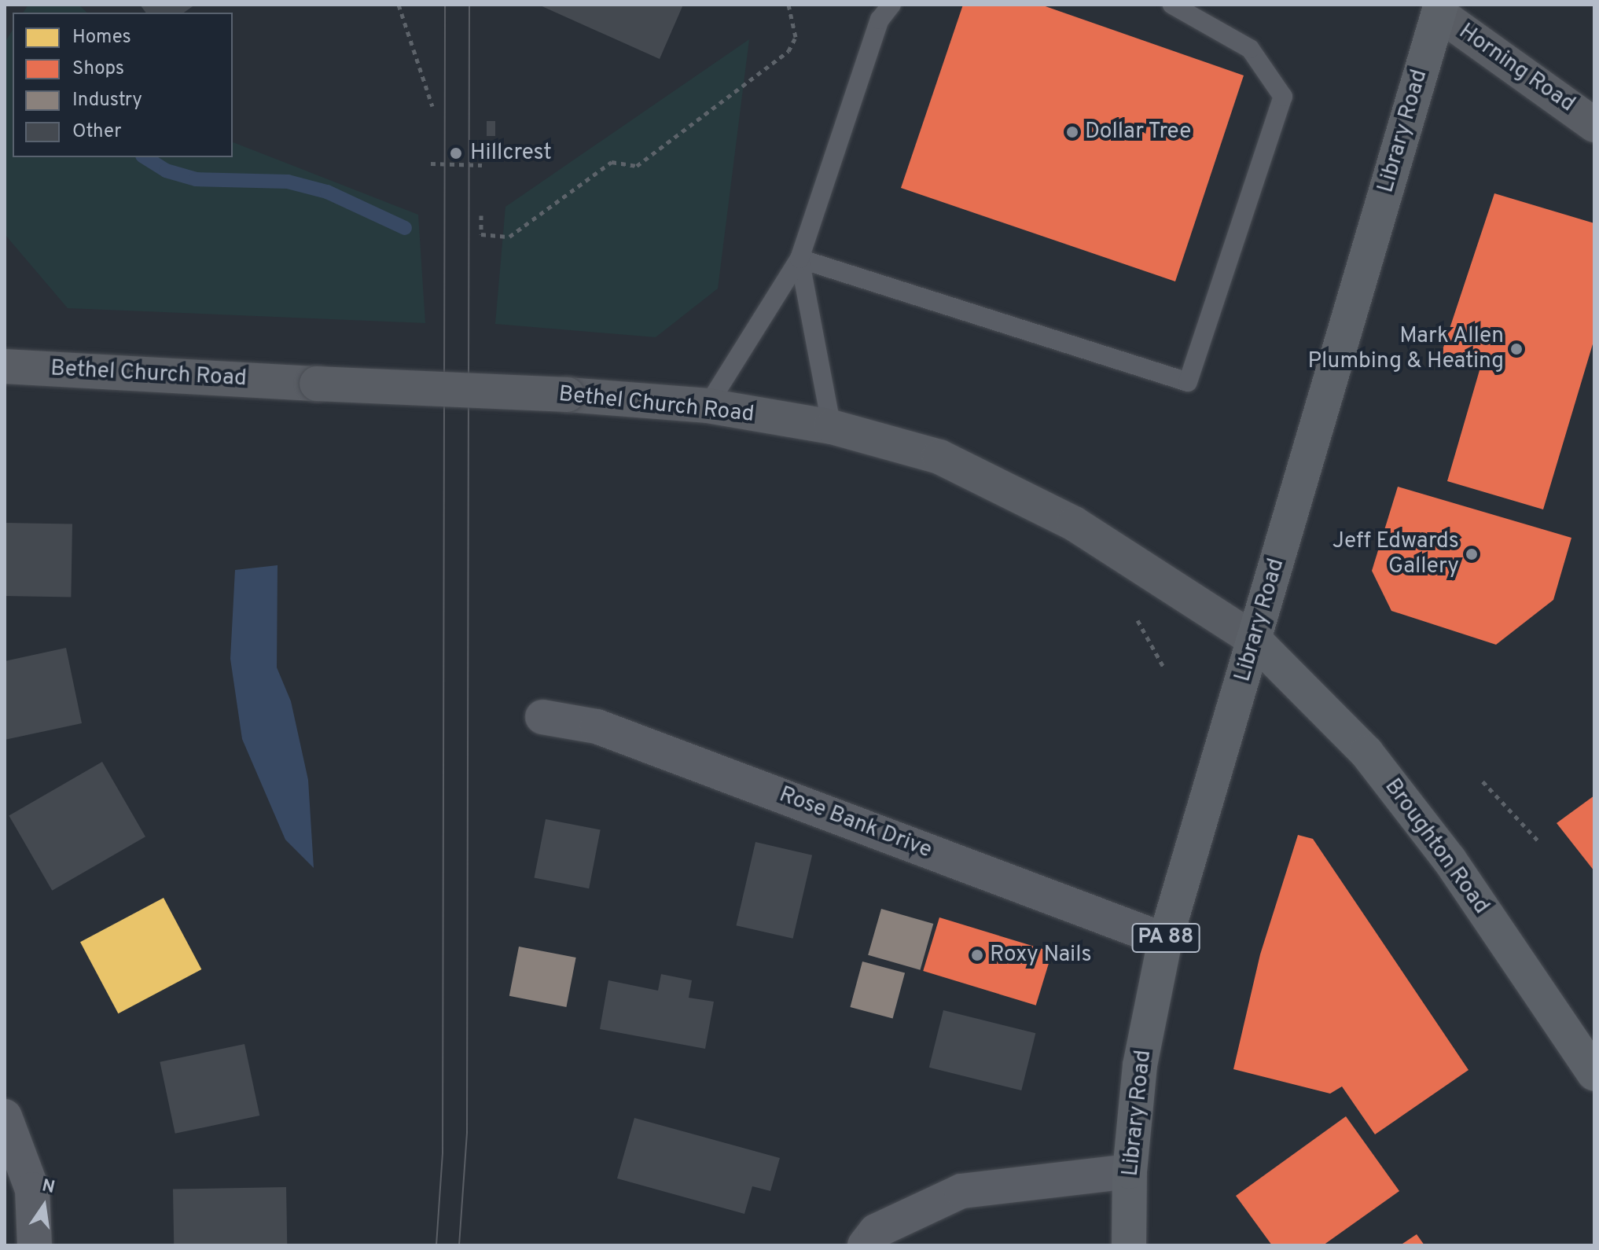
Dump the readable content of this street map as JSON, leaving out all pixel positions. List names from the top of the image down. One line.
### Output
{"streets":{"main road":["Library Road","Broughton Road","PA 88"],"street":["Horning Road","Bethel Church Road","Rose Bank Drive"]},"crossings":[["Horning Road","Library Road"],["Library Road","Bethel Church Road"],["Library Road","Rose Bank Drive"],["Library Road","Broughton Road"],["Bethel Church Road","Broughton Road"]],"places":["Dollar Tree","Hillcrest","Mark Allen Plumbing & Heating","Jeff Edwards Gallery","Roxy Nails"],"legend":["Homes","Shops","Industry","Other"],"north":"top"}
